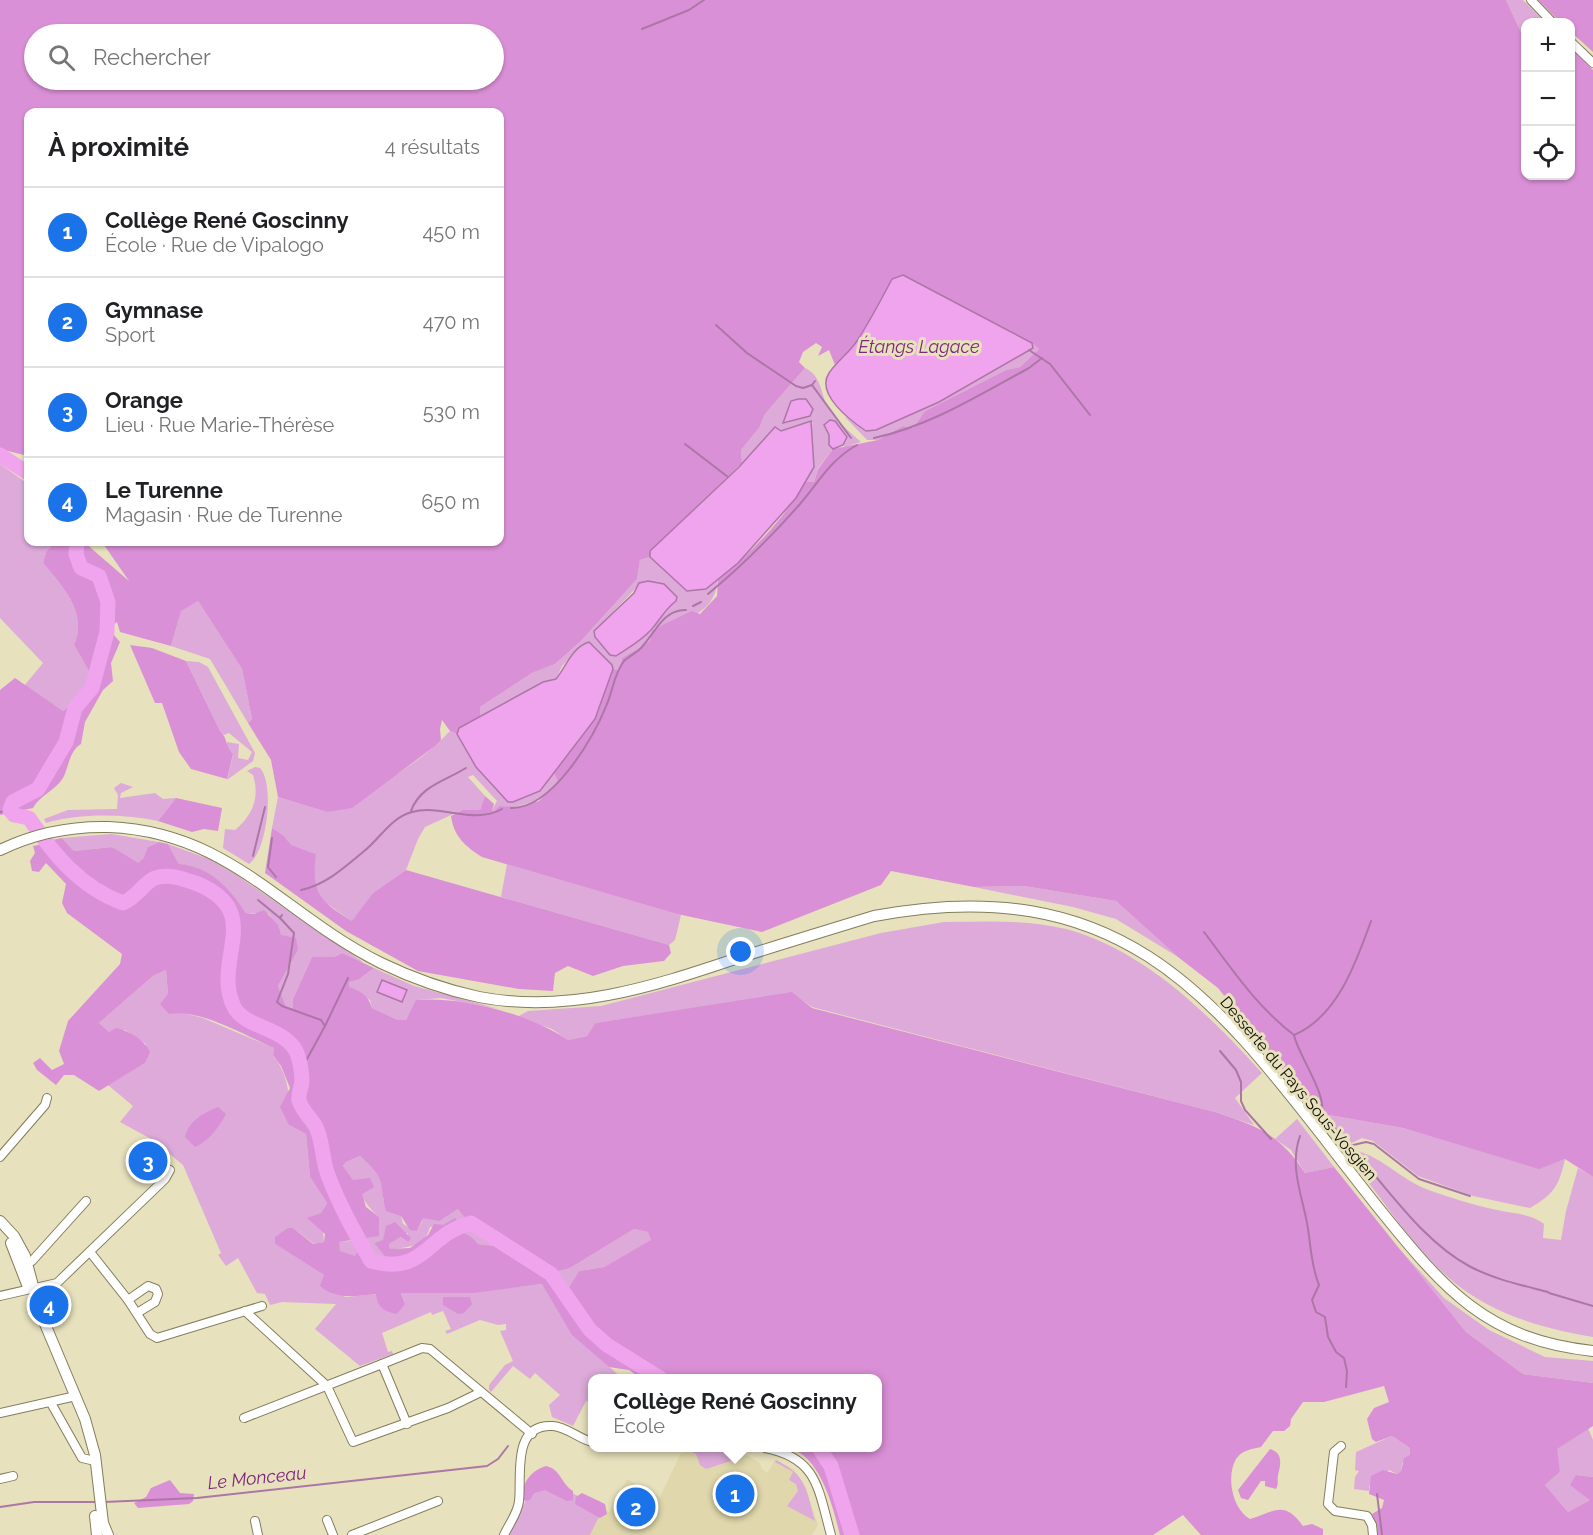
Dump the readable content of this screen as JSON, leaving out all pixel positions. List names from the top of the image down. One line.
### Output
{"streets":{"main road":["Desserte du Pays Sous-Vosgien"]},"water":["Étangs Lagace","Le Monceau"],"page":{"map_buttons":["+","−"],"search":"Rechercher","heading":["À proximité","4 résultats"],"list":[{"mark":"1","name":"Collège René Goscinny","note":"École · Rue de Vipalogo","value":"450 m"},{"mark":"2","name":"Gymnase","note":"Sport","value":"470 m"},{"mark":"3","name":"Orange","note":"Lieu · Rue Marie-Thérèse","value":"530 m"},{"mark":"4","name":"Le Turenne","note":"Magasin · Rue de Turenne","value":"650 m"}],"pins":["3","4","1","2"],"popup":["Collège René Goscinny","École"]}}
